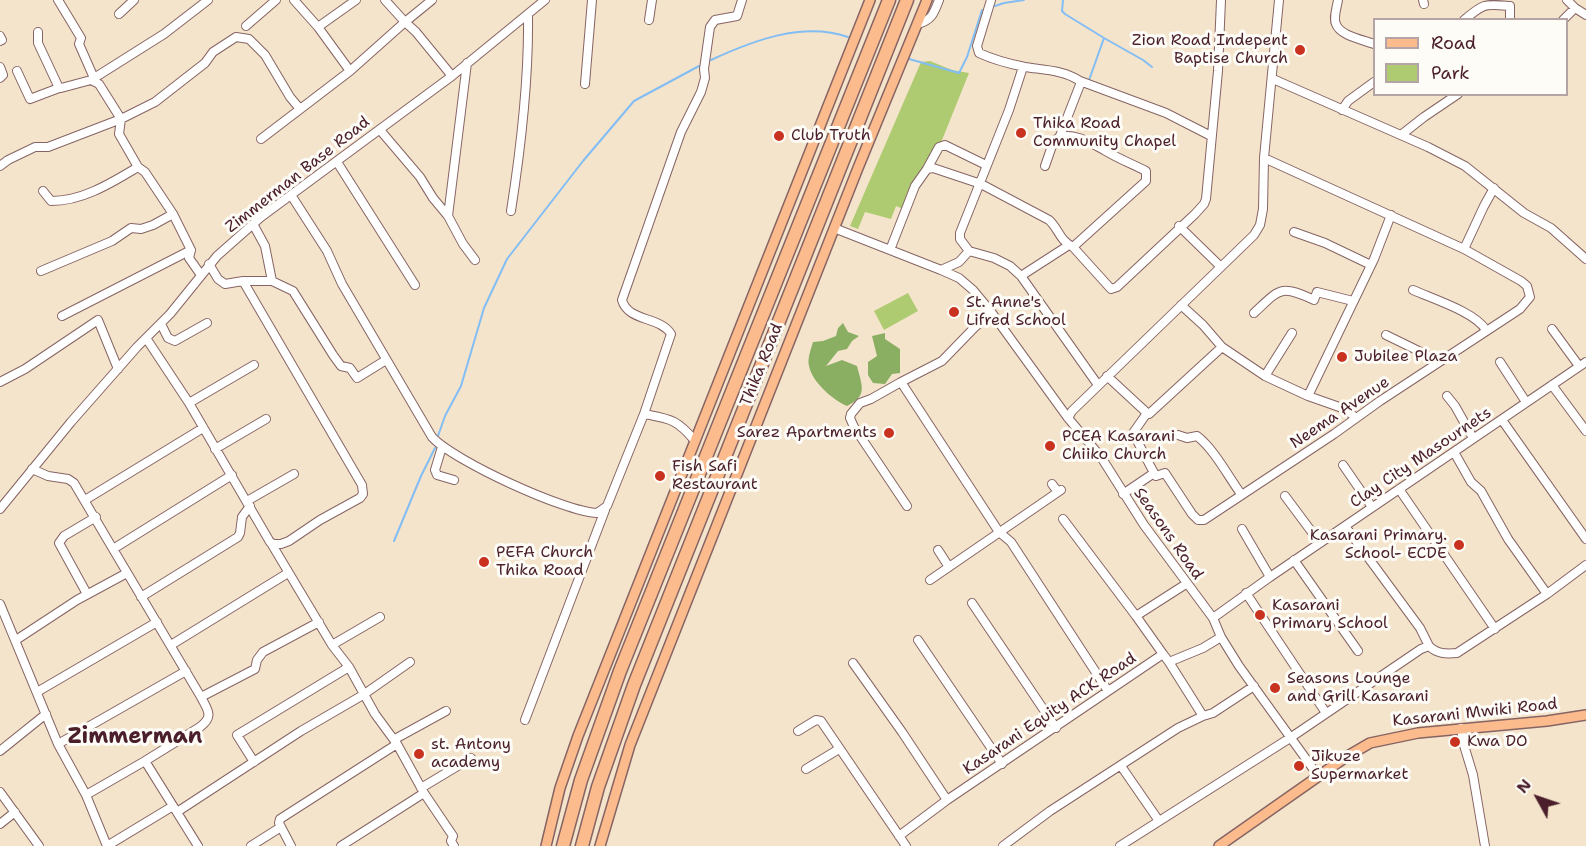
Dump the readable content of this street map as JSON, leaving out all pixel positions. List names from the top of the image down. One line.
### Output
{"streets":{"highway":["Thika Road"],"main road":["Kasarani Mwiki Road"],"street":["Zimmerman Base Road","Neema Avenue","Clay City Masournets","Seasons Road","Kasarani Equity ACK Road"]},"crossings":[["Thika Road","Seasons Road"],["Clay City Masournets","Seasons Road"],["Seasons Road","Kasarani Mwiki Road"]],"districts":["Zimmerman"],"places":["Zion Road Indepent Baptise Church","Thika Road Community Chapel","Club Truth","St. Anne's Lifred School","Jubilee Plaza","Sarez Apartments","PCEA Kasarani Chiiko Church","Fish Safi Restaurant","Kasarani Primary. School- ECDE","PEFA Church Thika Road","Kasarani Primary School","Seasons Lounge and Grill Kasarani","Kwa DO","st. Antony academy","Jikuze Supermarket"],"legend":["Road","Park"],"north":"top left"}
